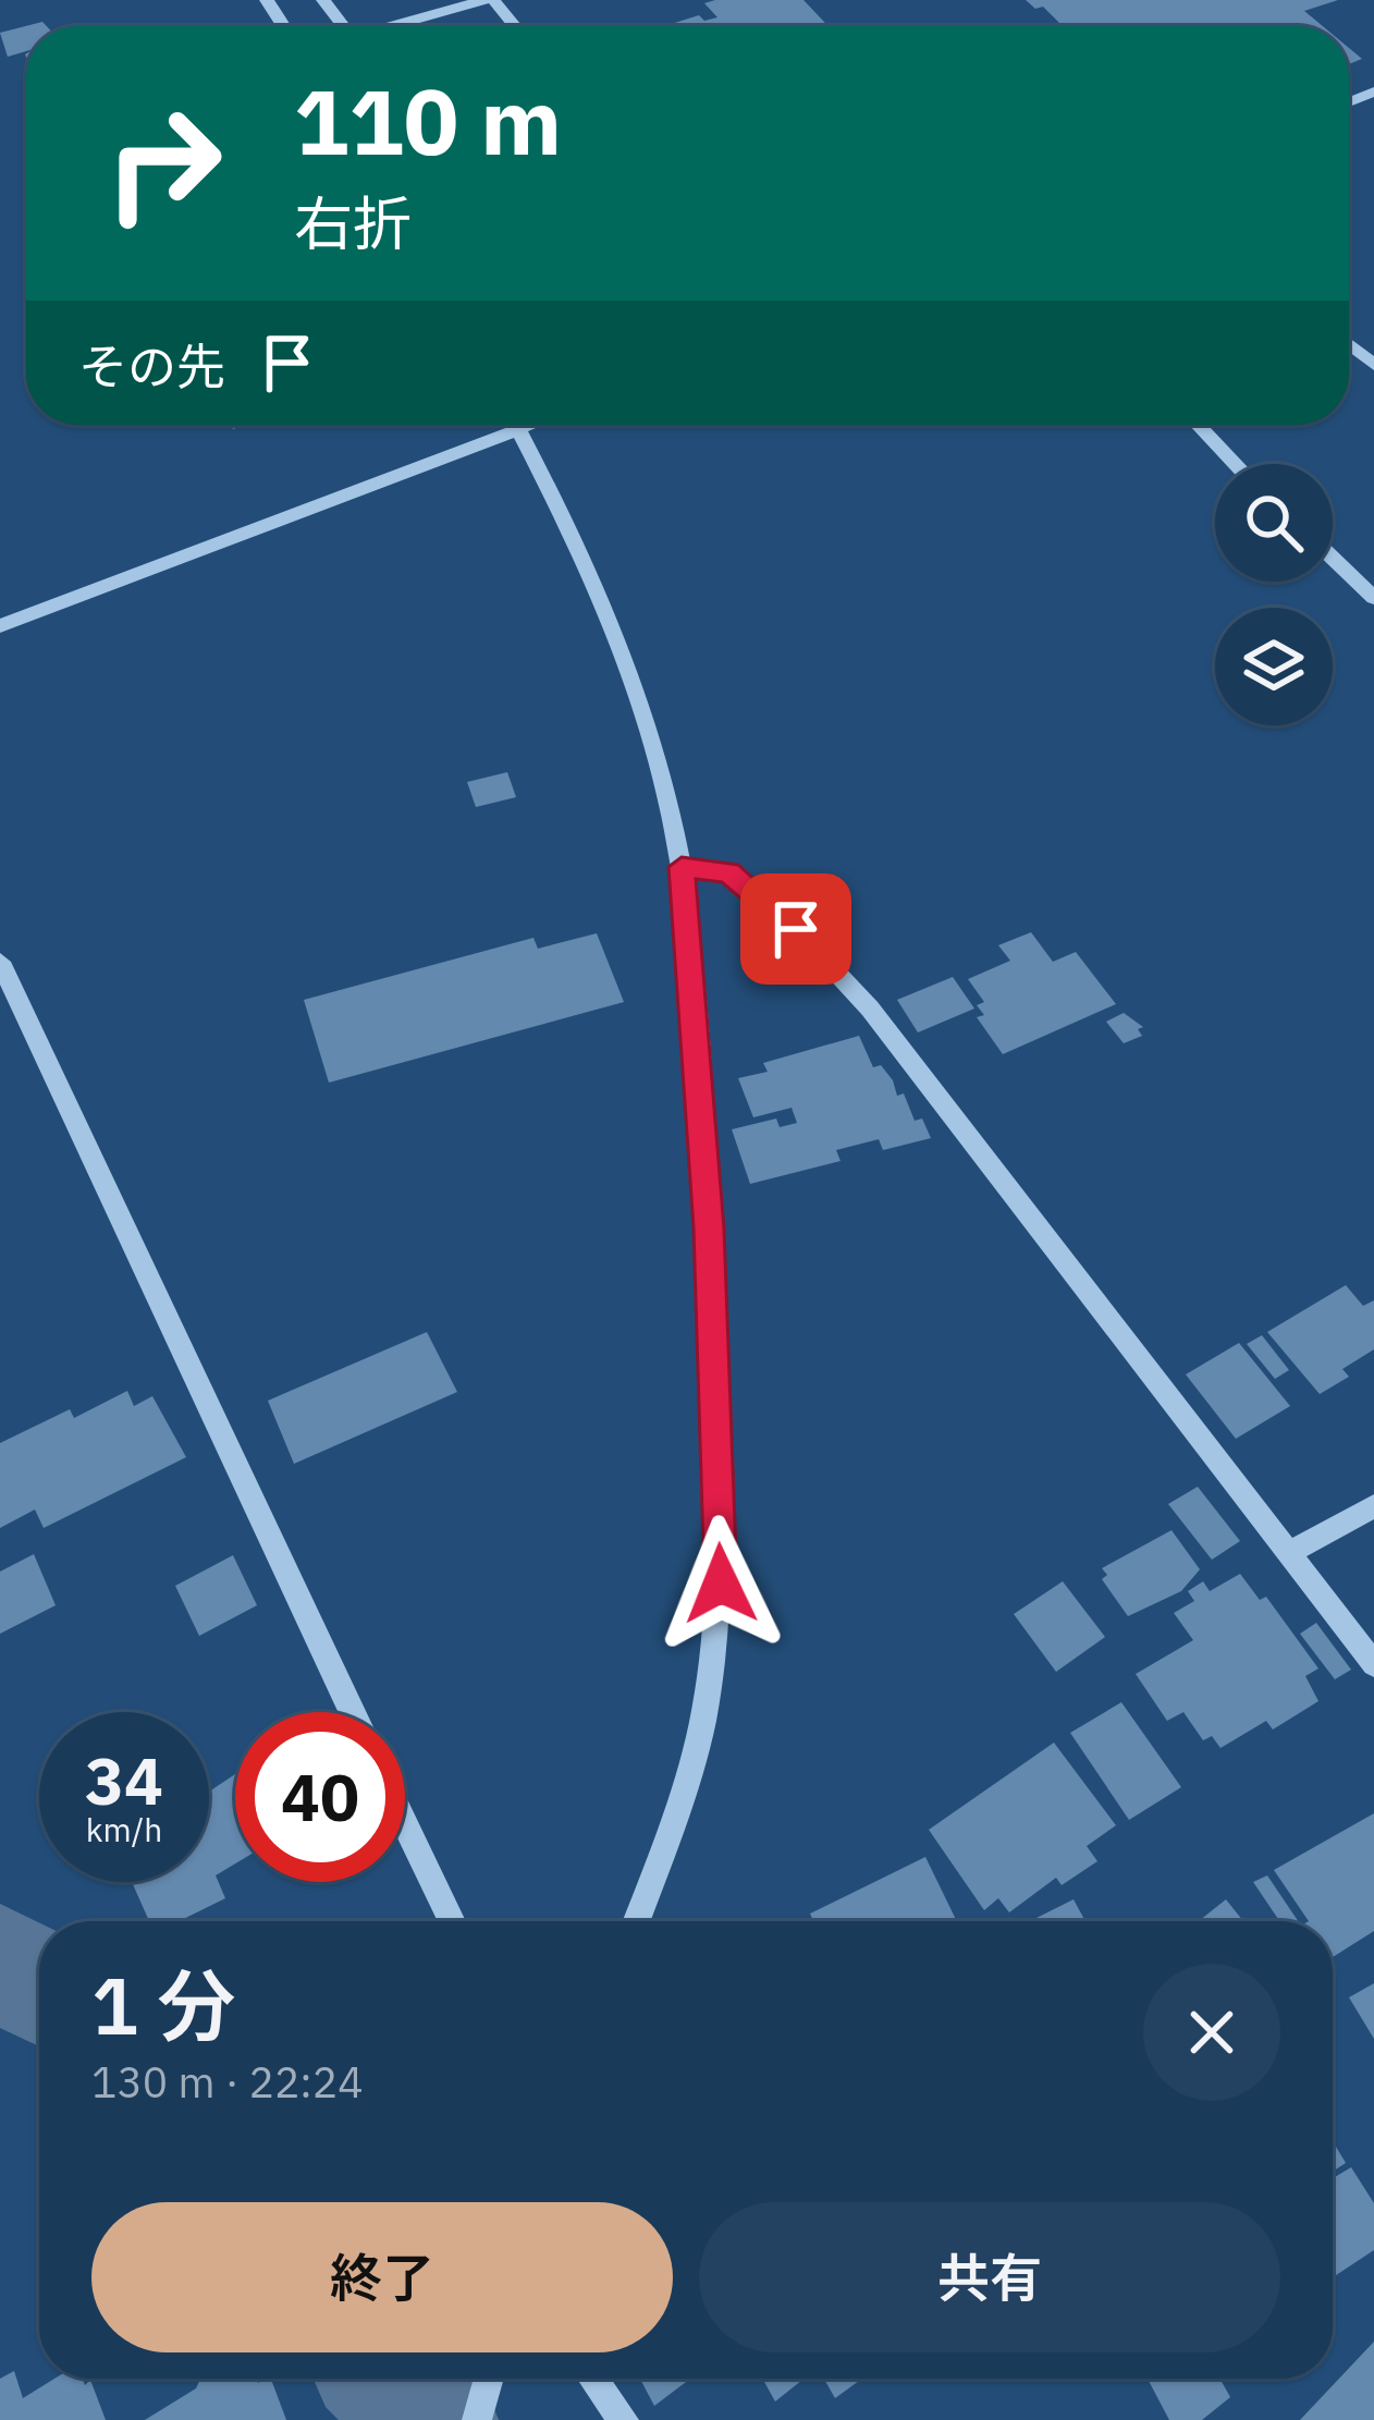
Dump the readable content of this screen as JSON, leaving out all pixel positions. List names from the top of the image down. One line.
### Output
{"page":{"turn":["110 m","右折"],"then":"その先","speed":"34 km/h","limit":"40","heading":["1 分","130 m · 22:24"],"buttons":["終了","共有"]}}
